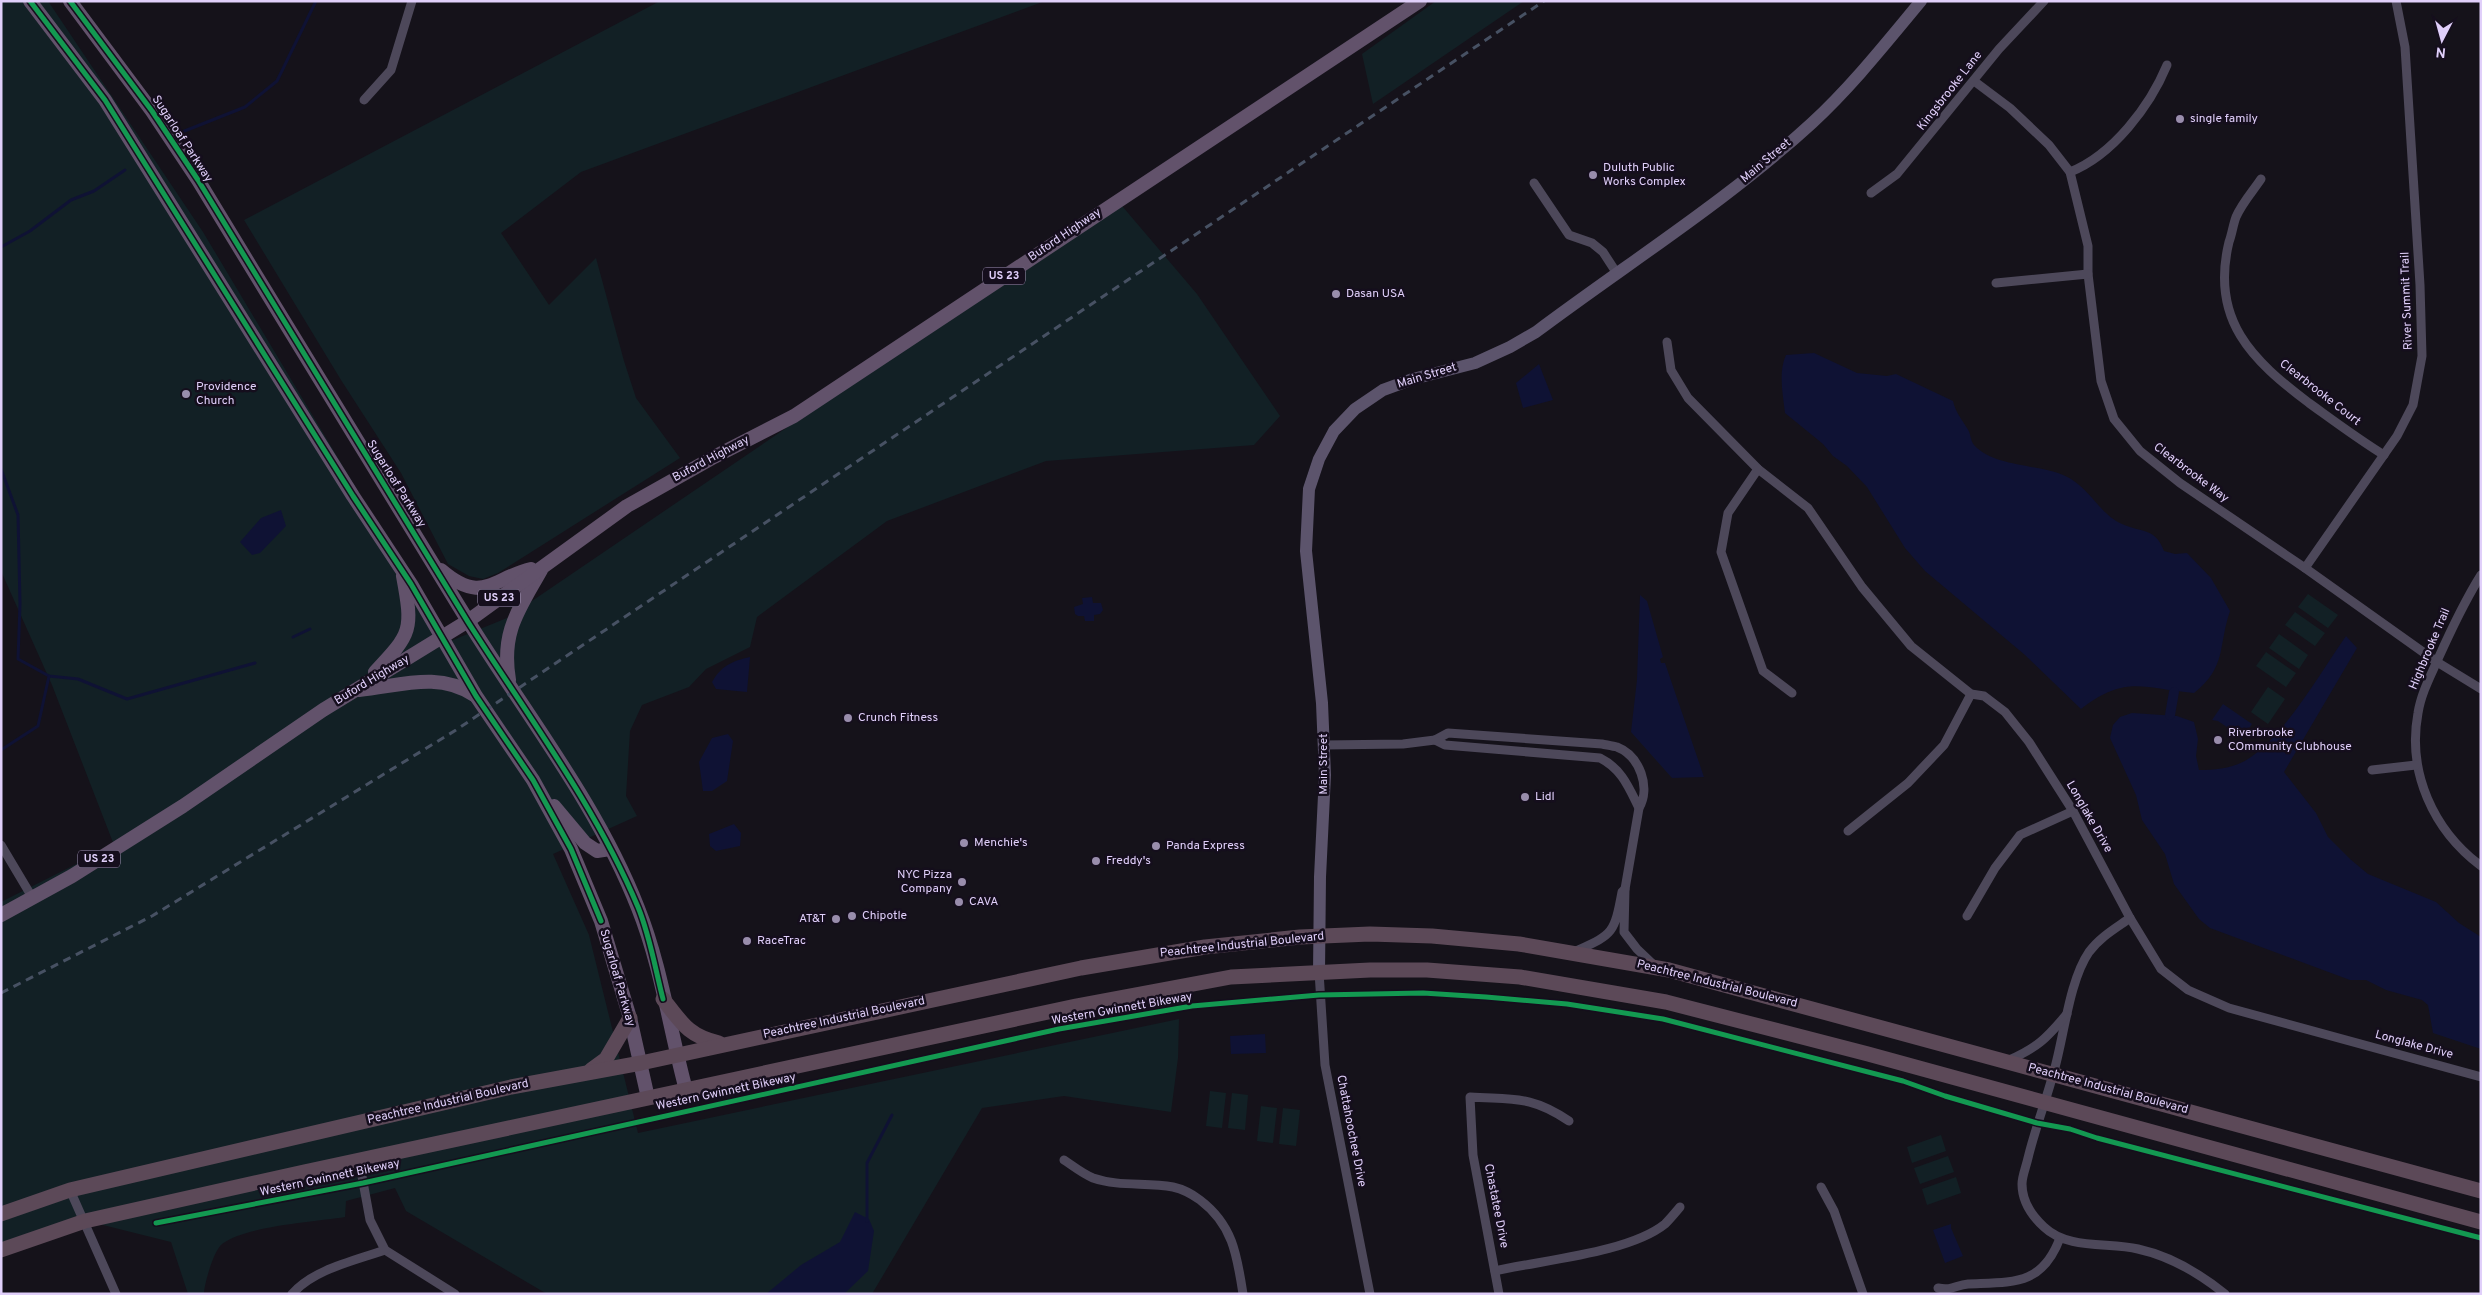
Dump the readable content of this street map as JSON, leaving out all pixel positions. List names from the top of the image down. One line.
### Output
{"streets":{"highway":["Peachtree Industrial Boulevard"],"main road":["Sugarloaf Parkway","Buford Highway","US 23"],"street":["Kingsbrooke Lane","Main Street","River Summit Trail","Clearbrooke Court","Clearbrooke Way","Highbrooke Trail","Longlake Drive","Chattahoochee Drive","Chastatee Drive"],"cycle path":["Western Gwinnett Bikeway"]},"crossings":[["Kingsbrooke Lane","Clearbrooke Way"],["Sugarloaf Parkway","Buford Highway"],["Sugarloaf Parkway","Peachtree Industrial Boulevard"],["Main Street","Peachtree Industrial Boulevard"],["Main Street","Chattahoochee Drive"],["River Summit Trail","Clearbrooke Court"],["River Summit Trail","Clearbrooke Way"],["Clearbrooke Way","Highbrooke Trail"]],"places":["single family","Duluth Public Works Complex","Dasan USA","Providence Church","Crunch Fitness","Riverbrooke COmmunity Clubhouse","Lidl","Menchie's","Panda Express","Freddy's","NYC Pizza Company","CAVA","Chipotle","AT&T","RaceTrac"],"north":"bottom"}
